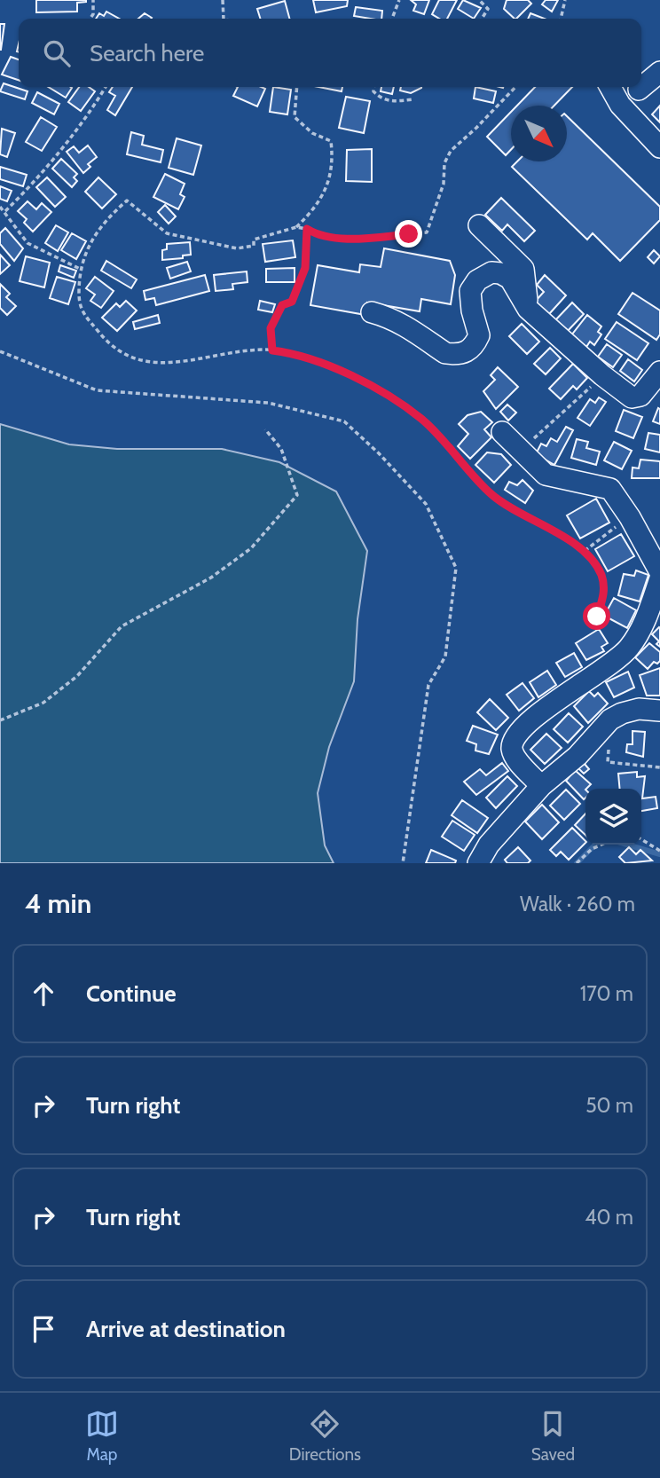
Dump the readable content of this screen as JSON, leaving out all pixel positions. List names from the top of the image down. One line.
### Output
{"north":"bottom right","page":{"search":"Search here","heading":["4 min","Walk · 260 m"],"list":[["Continue","170 m"],["Turn right","50 m"],["Turn right","40 m"],"Arrive at destination"],"nav":["Map","Directions","Saved"]}}
